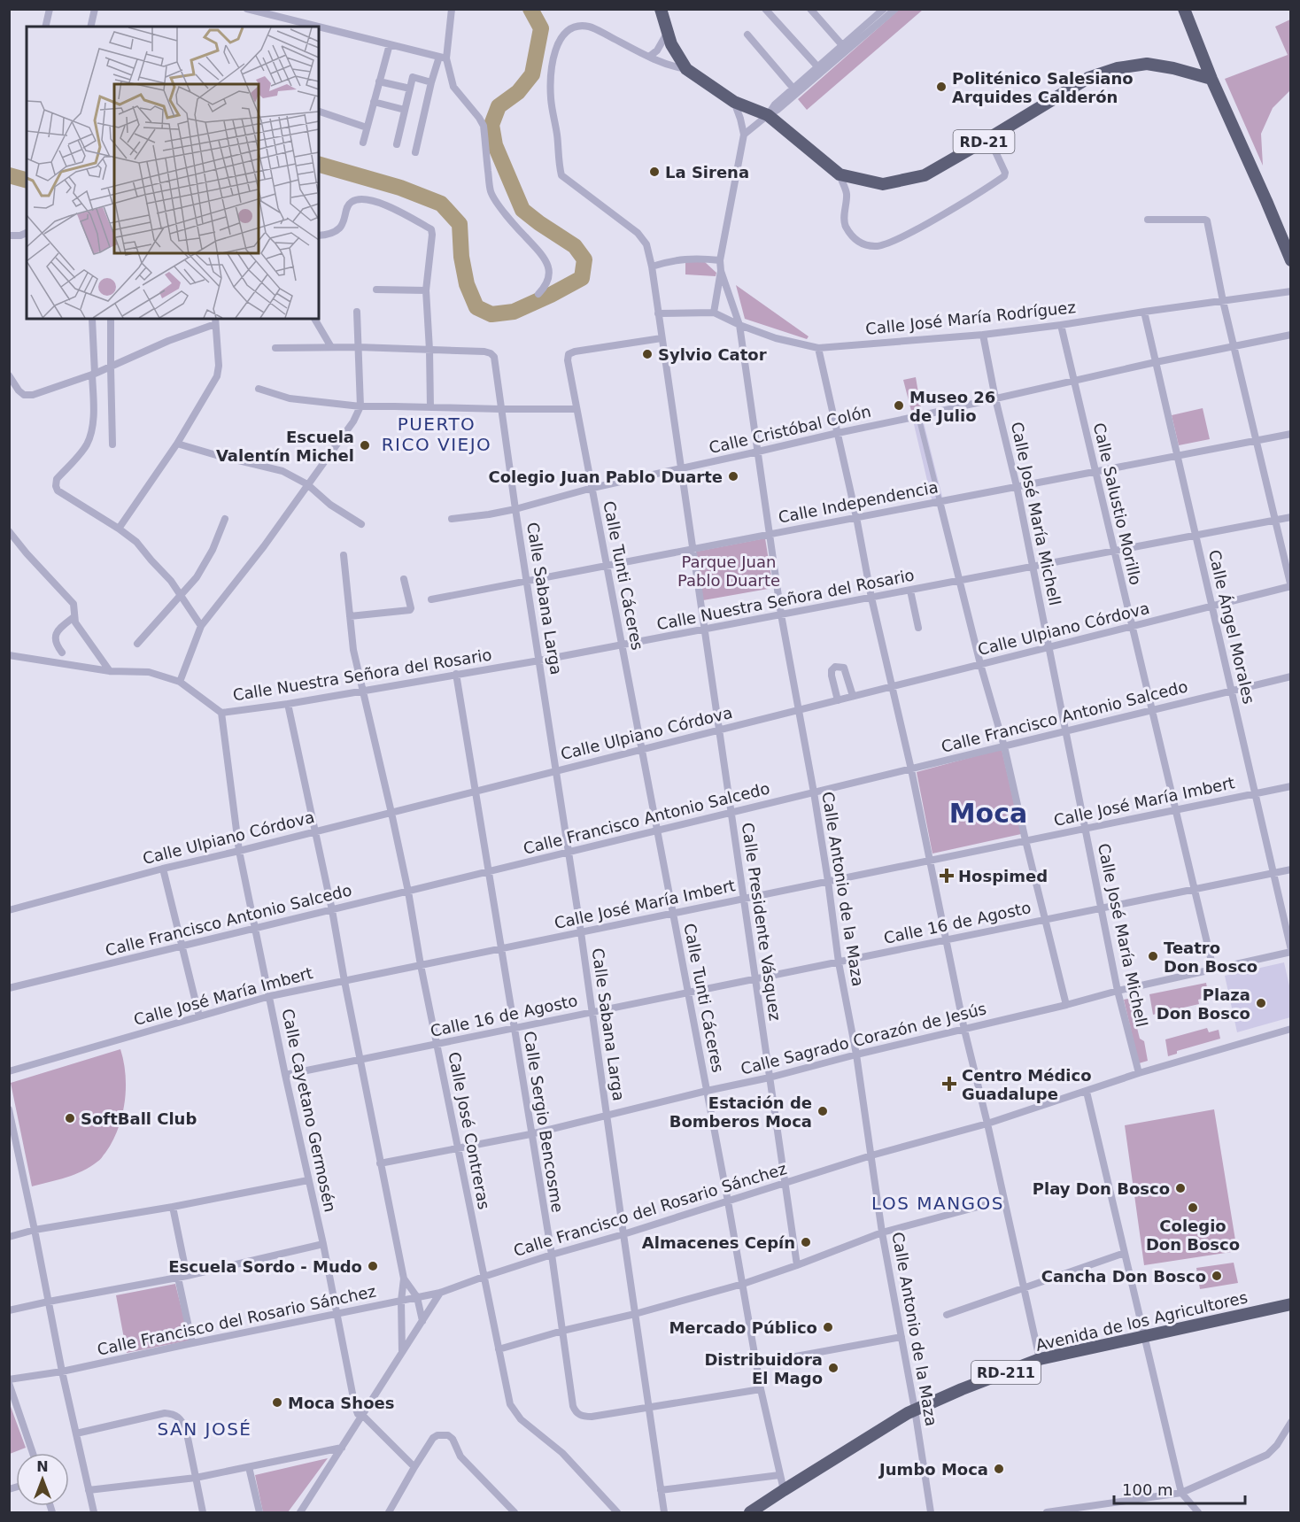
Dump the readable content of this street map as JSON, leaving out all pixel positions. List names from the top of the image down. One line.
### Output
{"streets":{"main road":["RD-21","Avenida de los Agricultores","RD-211"],"street":["Calle José María Rodríguez","Calle Cristóbal Colón","Calle Independencia","Calle Salustio Morillo","Calle José María Michell","Calle Tunti Cáceres","Calle Sabana Larga","Calle Nuestra Señora del Rosario","Calle Ángel Morales","Calle Ulpiano Córdova","Calle Francisco Antonio Salcedo","Calle José María Imbert","Calle Antonio de la Maza","Calle Presidente Vásquez","Calle 16 de Agosto","Calle Sagrado Corazón de Jesús","Calle Cayetano Germosén","Calle Sergio Bencosme","Calle José Contreras","Calle Francisco del Rosario Sánchez"]},"crossings":[["RD-21","Calle Presidente Vásquez"],["Calle José María Rodríguez","Calle Salustio Morillo"],["Calle José María Rodríguez","Calle José María Michell"],["Calle José María Rodríguez","Calle Ángel Morales"],["Calle José María Rodríguez","Calle Antonio de la Maza"],["Calle José María Rodríguez","Calle Presidente Vásquez"],["Calle Cristóbal Colón","Calle Salustio Morillo"],["Calle Cristóbal Colón","Calle José María Michell"],["Calle Cristóbal Colón","Calle Tunti Cáceres"],["Calle Cristóbal Colón","Calle Sabana Larga"],["Calle Cristóbal Colón","Calle Ángel Morales"],["Calle Cristóbal Colón","Calle Antonio de la Maza"],["Calle Cristóbal Colón","Calle Presidente Vásquez"],["Calle Independencia","Calle Salustio Morillo"],["Calle Independencia","Calle José María Michell"],["Calle Independencia","Calle Tunti Cáceres"],["Calle Independencia","Calle Sabana Larga"],["Calle Independencia","Calle Ángel Morales"],["Calle Independencia","Calle Antonio de la Maza"],["Calle Independencia","Calle Presidente Vásquez"],["Calle Salustio Morillo","Calle Nuestra Señora del Rosario"],["Calle Salustio Morillo","Calle Ulpiano Córdova"],["Calle Salustio Morillo","Calle Francisco Antonio Salcedo"],["Calle Salustio Morillo","Calle José María Imbert"],["Calle Salustio Morillo","Calle 16 de Agosto"],["Calle Salustio Morillo","Calle Sagrado Corazón de Jesús"],["Calle José María Michell","Calle Nuestra Señora del Rosario"],["Calle José María Michell","Calle Ulpiano Córdova"],["Calle José María Michell","Calle Francisco Antonio Salcedo"],["Calle José María Michell","Calle José María Imbert"],["Calle José María Michell","Calle 16 de Agosto"],["Calle José María Michell","Calle Sagrado Corazón de Jesús"],["Calle José María Michell","Calle Francisco del Rosario Sánchez"],["Calle Tunti Cáceres","Calle Nuestra Señora del Rosario"],["Calle Tunti Cáceres","Calle Ulpiano Córdova"],["Calle Tunti Cáceres","Calle Francisco Antonio Salcedo"],["Calle Tunti Cáceres","Calle José María Imbert"],["Calle Tunti Cáceres","Calle Presidente Vásquez"],["Calle Tunti Cáceres","Calle 16 de Agosto"],["Calle Tunti Cáceres","Calle Sagrado Corazón de Jesús"],["Calle Tunti Cáceres","Calle Francisco del Rosario Sánchez"],["Calle Tunti Cáceres","Avenida de los Agricultores"],["Calle Sabana Larga","Calle Nuestra Señora del Rosario"],["Calle Sabana Larga","Calle Ulpiano Córdova"],["Calle Sabana Larga","Calle Francisco Antonio Salcedo"],["Calle Sabana Larga","Calle José María Imbert"],["Calle Sabana Larga","Calle 16 de Agosto"],["Calle Sabana Larga","Calle Sagrado Corazón de Jesús"],["Calle Sabana Larga","Calle Sergio Bencosme"],["Calle Sabana Larga","Calle Francisco del Rosario Sánchez"],["Calle Nuestra Señora del Rosario","Calle Ángel Morales"],["Calle Nuestra Señora del Rosario","Calle Antonio de la Maza"],["Calle Nuestra Señora del Rosario","Calle Presidente Vásquez"],["Calle Nuestra Señora del Rosario","Calle Cayetano Germosén"],["Calle Nuestra Señora del Rosario","Calle Sergio Bencosme"],["Calle Nuestra Señora del Rosario","Calle José Contreras"],["Calle Ángel Morales","Calle Ulpiano Córdova"],["Calle Ángel Morales","Calle Francisco Antonio Salcedo"],["Calle Ángel Morales","Calle José María Imbert"],["Calle Ángel Morales","Calle 16 de Agosto"],["Calle Ángel Morales","Calle Sagrado Corazón de Jesús"],["Calle Ulpiano Córdova","Calle Antonio de la Maza"],["Calle Ulpiano Córdova","Calle Presidente Vásquez"],["Calle Ulpiano Córdova","Calle Cayetano Germosén"],["Calle Ulpiano Córdova","Calle Sergio Bencosme"],["Calle Ulpiano Córdova","Calle José Contreras"],["Calle Francisco Antonio Salcedo","Calle Antonio de la Maza"],["Calle Francisco Antonio Salcedo","Calle Presidente Vásquez"],["Calle Francisco Antonio Salcedo","Calle Cayetano Germosén"],["Calle Francisco Antonio Salcedo","Calle Sergio Bencosme"],["Calle Francisco Antonio Salcedo","Calle José Contreras"],["Calle José María Imbert","Calle Antonio de la Maza"],["Calle José María Imbert","Calle Presidente Vásquez"],["Calle José María Imbert","Calle Cayetano Germosén"],["Calle José María Imbert","Calle Sergio Bencosme"],["Calle José María Imbert","Calle José Contreras"],["Calle Antonio de la Maza","Calle 16 de Agosto"],["Calle Antonio de la Maza","Calle Sagrado Corazón de Jesús"],["Calle Antonio de la Maza","Calle Francisco del Rosario Sánchez"],["Calle Antonio de la Maza","Avenida de los Agricultores"],["Calle Presidente Vásquez","Calle 16 de Agosto"],["Calle Presidente Vásquez","Calle Sagrado Corazón de Jesús"],["Calle Presidente Vásquez","Calle Francisco del Rosario Sánchez"],["Calle 16 de Agosto","Calle Cayetano Germosén"],["Calle 16 de Agosto","Calle Sergio Bencosme"],["Calle 16 de Agosto","Calle José Contreras"],["Calle Sagrado Corazón de Jesús","Calle Sergio Bencosme"],["Calle Sagrado Corazón de Jesús","Calle José Contreras"],["Calle Cayetano Germosén","Calle Francisco del Rosario Sánchez"],["Calle Sergio Bencosme","Calle Francisco del Rosario Sánchez"],["Calle José Contreras","Calle Francisco del Rosario Sánchez"]],"districts":["PUERTO RICO VIEJO","Moca","LOS MANGOS","SAN JOSÉ"],"parks":["Parque Juan Pablo Duarte"],"places":{"other":["Politénico Salesiano Arquides Calderón","La Sirena","Sylvio Cator","Museo 26 de Julio","Escuela Valentín Michel","Colegio Juan Pablo Duarte","Teatro Don Bosco","Plaza Don Bosco","Estación de Bomberos Moca","SoftBall Club","Play Don Bosco","Colegio Don Bosco","Almacenes Cepín","Escuela Sordo - Mudo","Cancha Don Bosco","Mercado Público","Distribuidora El Mago","Moca Shoes","Jumbo Moca"],"health":["Hospimed","Centro Médico Guadalupe"]},"scale_bar":"100 m","north":"top"}
